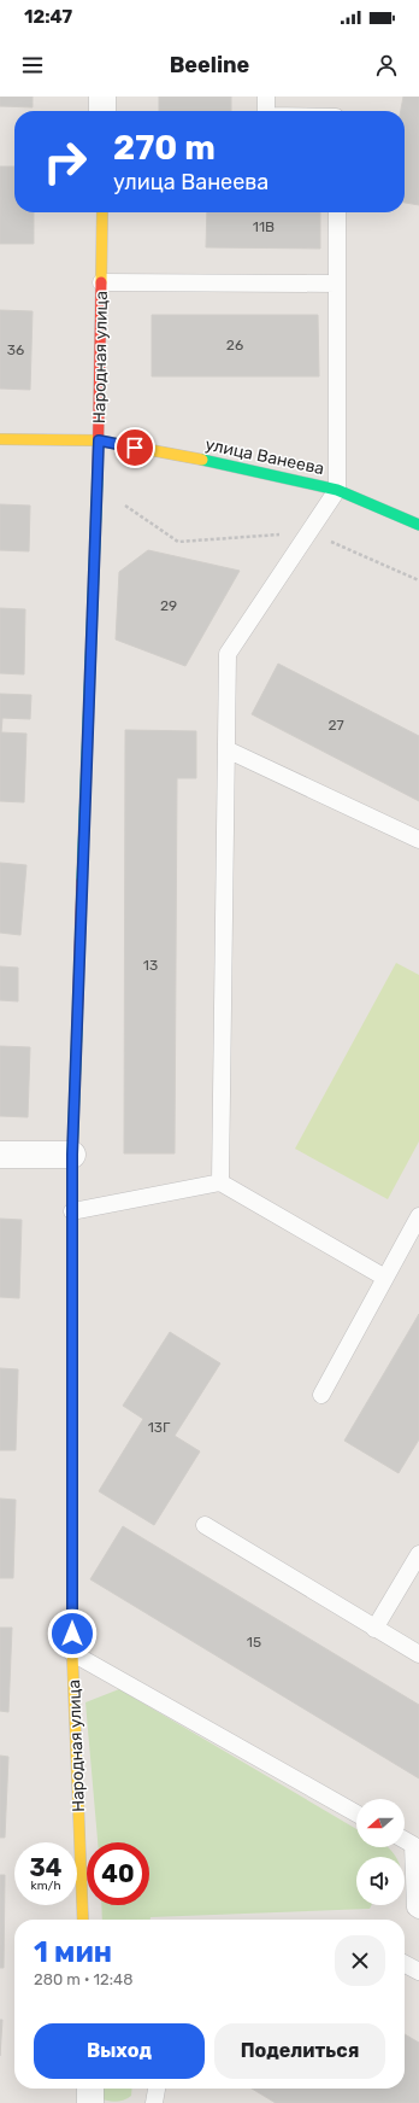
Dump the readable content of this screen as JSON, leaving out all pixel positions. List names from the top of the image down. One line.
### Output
{"streets":{"street":["Народная улица","улица Ванеева"]},"crossings":[["Народная улица","улица Ванеева"]],"house_numbers":["11В","26","36","29","27","13","13Г","15"],"north":"left","page":{"status":"12:47","header":"Beeline","turn":["270 m","улица Ванеева"],"speed":"34 km/h","limit":"40","heading":["1 мин","280 m · 12:48"],"buttons":["Выход","Поделиться"]}}
